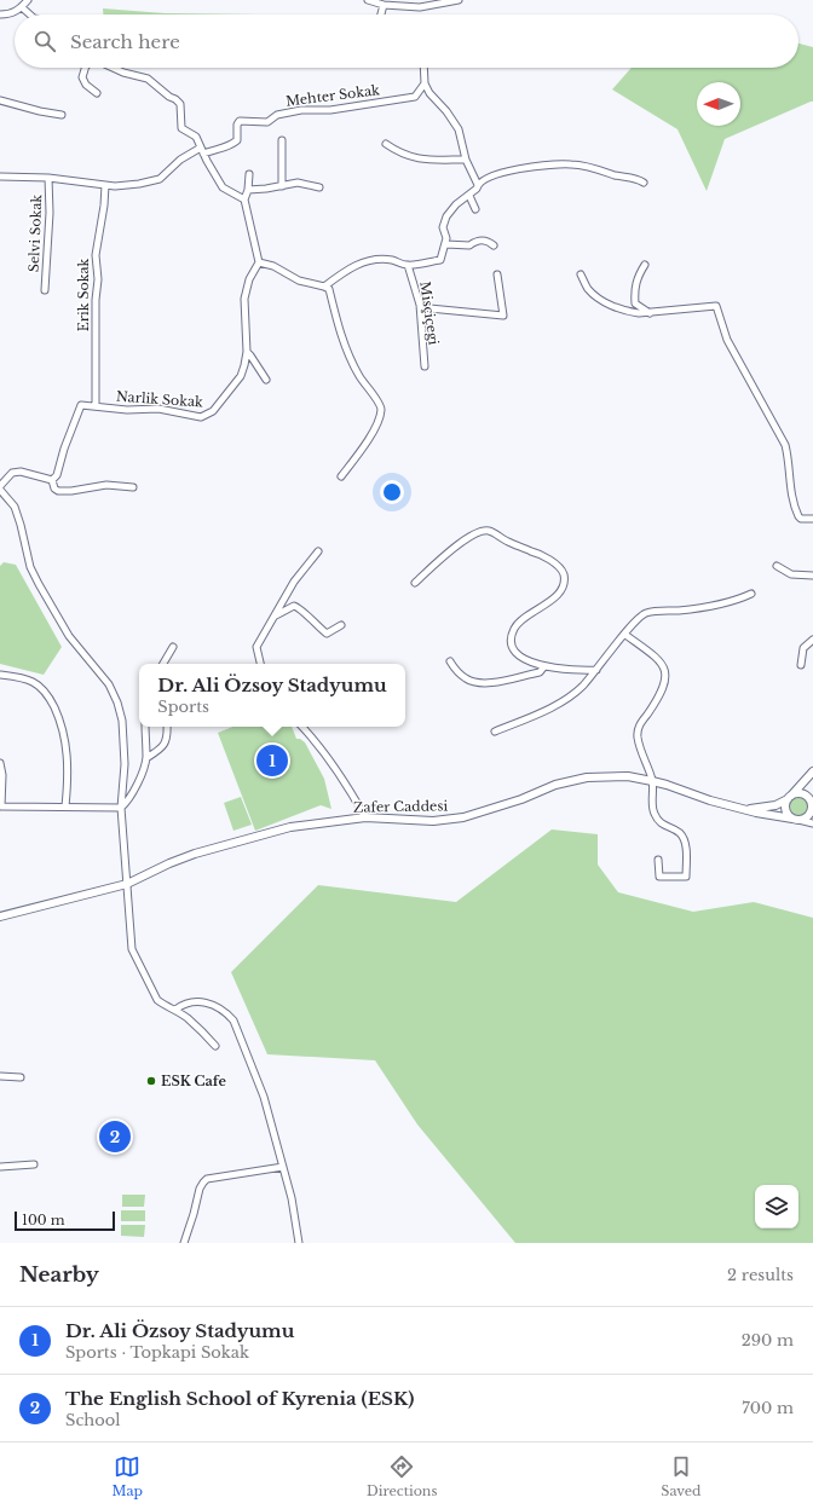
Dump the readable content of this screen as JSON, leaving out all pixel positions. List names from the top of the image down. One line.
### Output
{"streets":{"street":["Mehter Sokak","Selvi Sokak","Erik Sokak","Misçiçegi","Narlik Sokak","Zafer Caddesi"]},"crossings":[["Erik Sokak","Narlik Sokak"]],"places":["ESK Cafe"],"scale_bar":"100 m","north":"left","page":{"search":"Search here","popup":["Dr. Ali Özsoy Stadyumu","Sports"],"pins":["1","2"],"scale":"100 m","heading":["Nearby","2 results"],"list":[{"mark":"1","name":"Dr. Ali Özsoy Stadyumu","note":"Sports · Topkapi Sokak","value":"290 m"},{"mark":"2","name":"The English School of Kyrenia (ESK)","note":"School","value":"700 m"}],"nav":["Map","Directions","Saved"]}}
